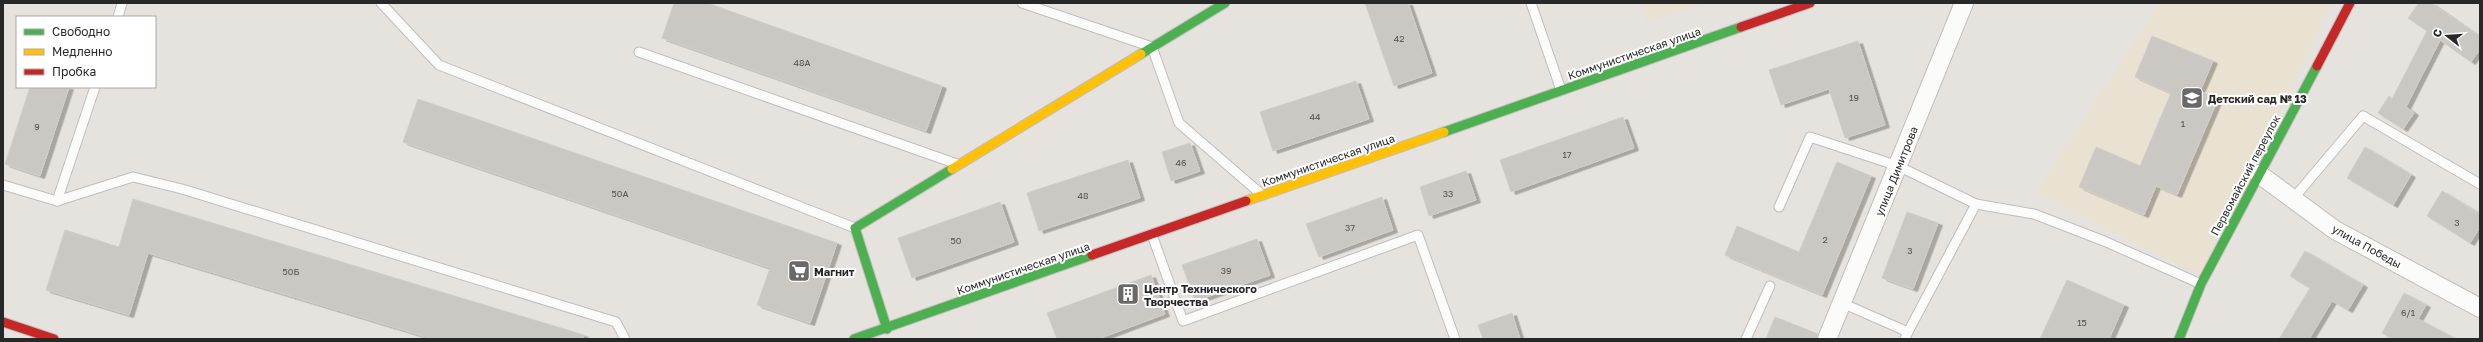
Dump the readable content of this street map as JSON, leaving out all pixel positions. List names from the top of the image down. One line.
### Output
{"streets":{"street":["Коммунистическая улица","улица Димитрова","Первомайский переулок","улица Победы"]},"crossings":[["Первомайский переулок","улица Победы"]],"places":{"school or university":["Детский сад № 13"],"supermarket":["Магнит"],"building":["Центр Технического Творчества"]},"house_numbers":["42","48А","19","44","1","9","17","46","50А","33","48","3","37","2","50","3","39","50Б","6/1","15"],"legend":["Свободно","Медленно","Пробка"],"north":"left"}
